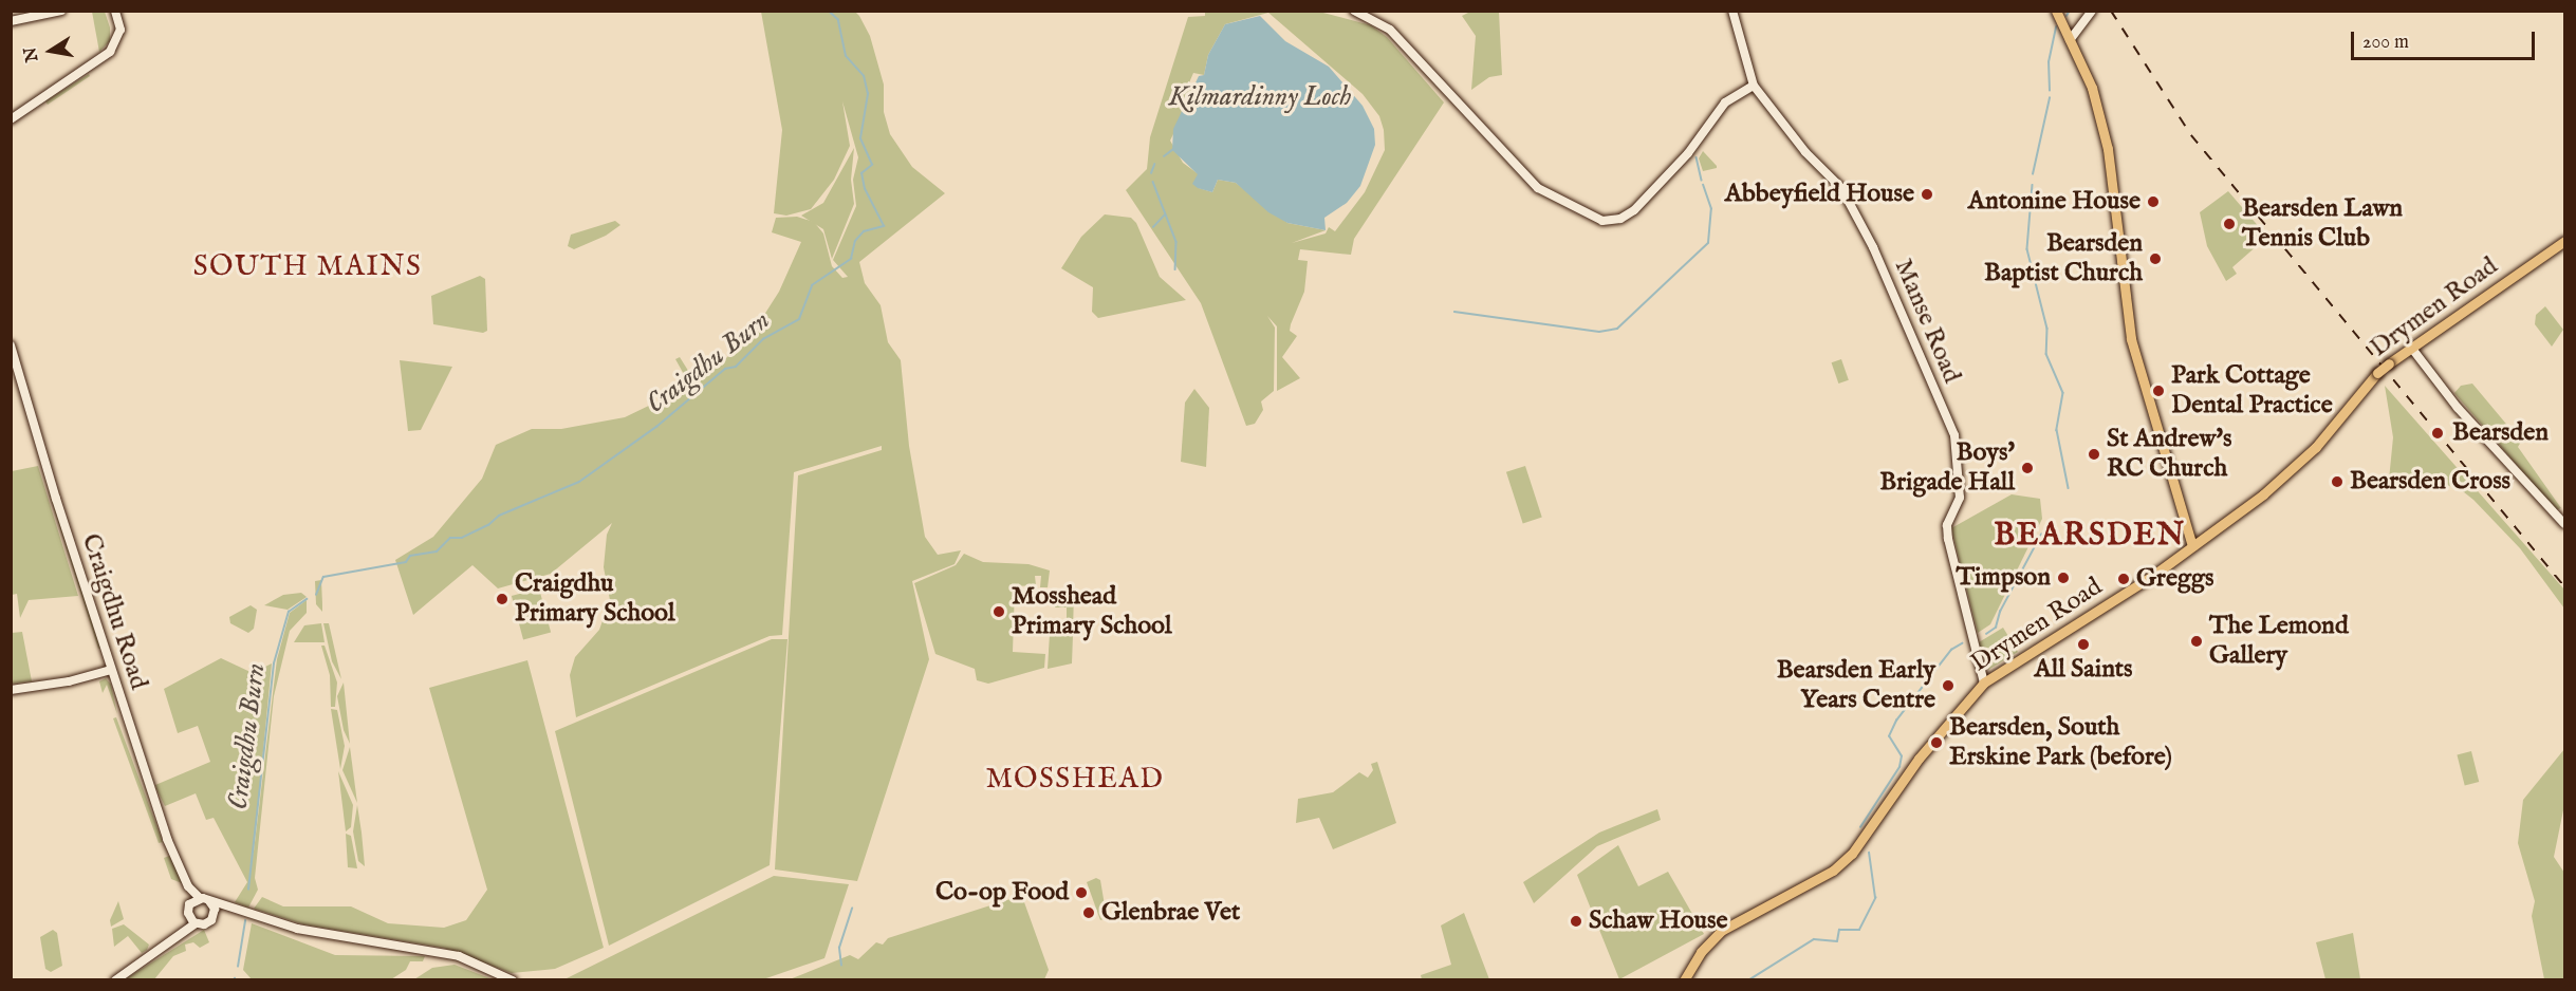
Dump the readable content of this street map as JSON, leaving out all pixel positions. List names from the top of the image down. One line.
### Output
{"streets":{"main road":["Drymen Road"],"street":["Manse Road","Craigdhu Road"]},"crossings":[["Drymen Road","Manse Road"]],"districts":["SOUTH MAINS","BEARSDEN","MOSSHEAD"],"water":["Kilmardinny Loch","Craigdhu Burn"],"places":["Abbeyfield House","Antonine House","Bearsden Lawn Tennis Club","Bearsden Baptist Church","Park Cottage Dental Practice","Bearsden","St Andrew's RC Church","Boys' Brigade Hall","Bearsden Cross","Timpson","Greggs","Craigdhu Primary School","Mosshead Primary School","The Lemond Gallery","All Saints","Bearsden Early Years Centre","Bearsden, South Erskine Park (before)","Co-op Food","Glenbrae Vet","Schaw House"],"scale_bar":"200 m","north":"left"}
